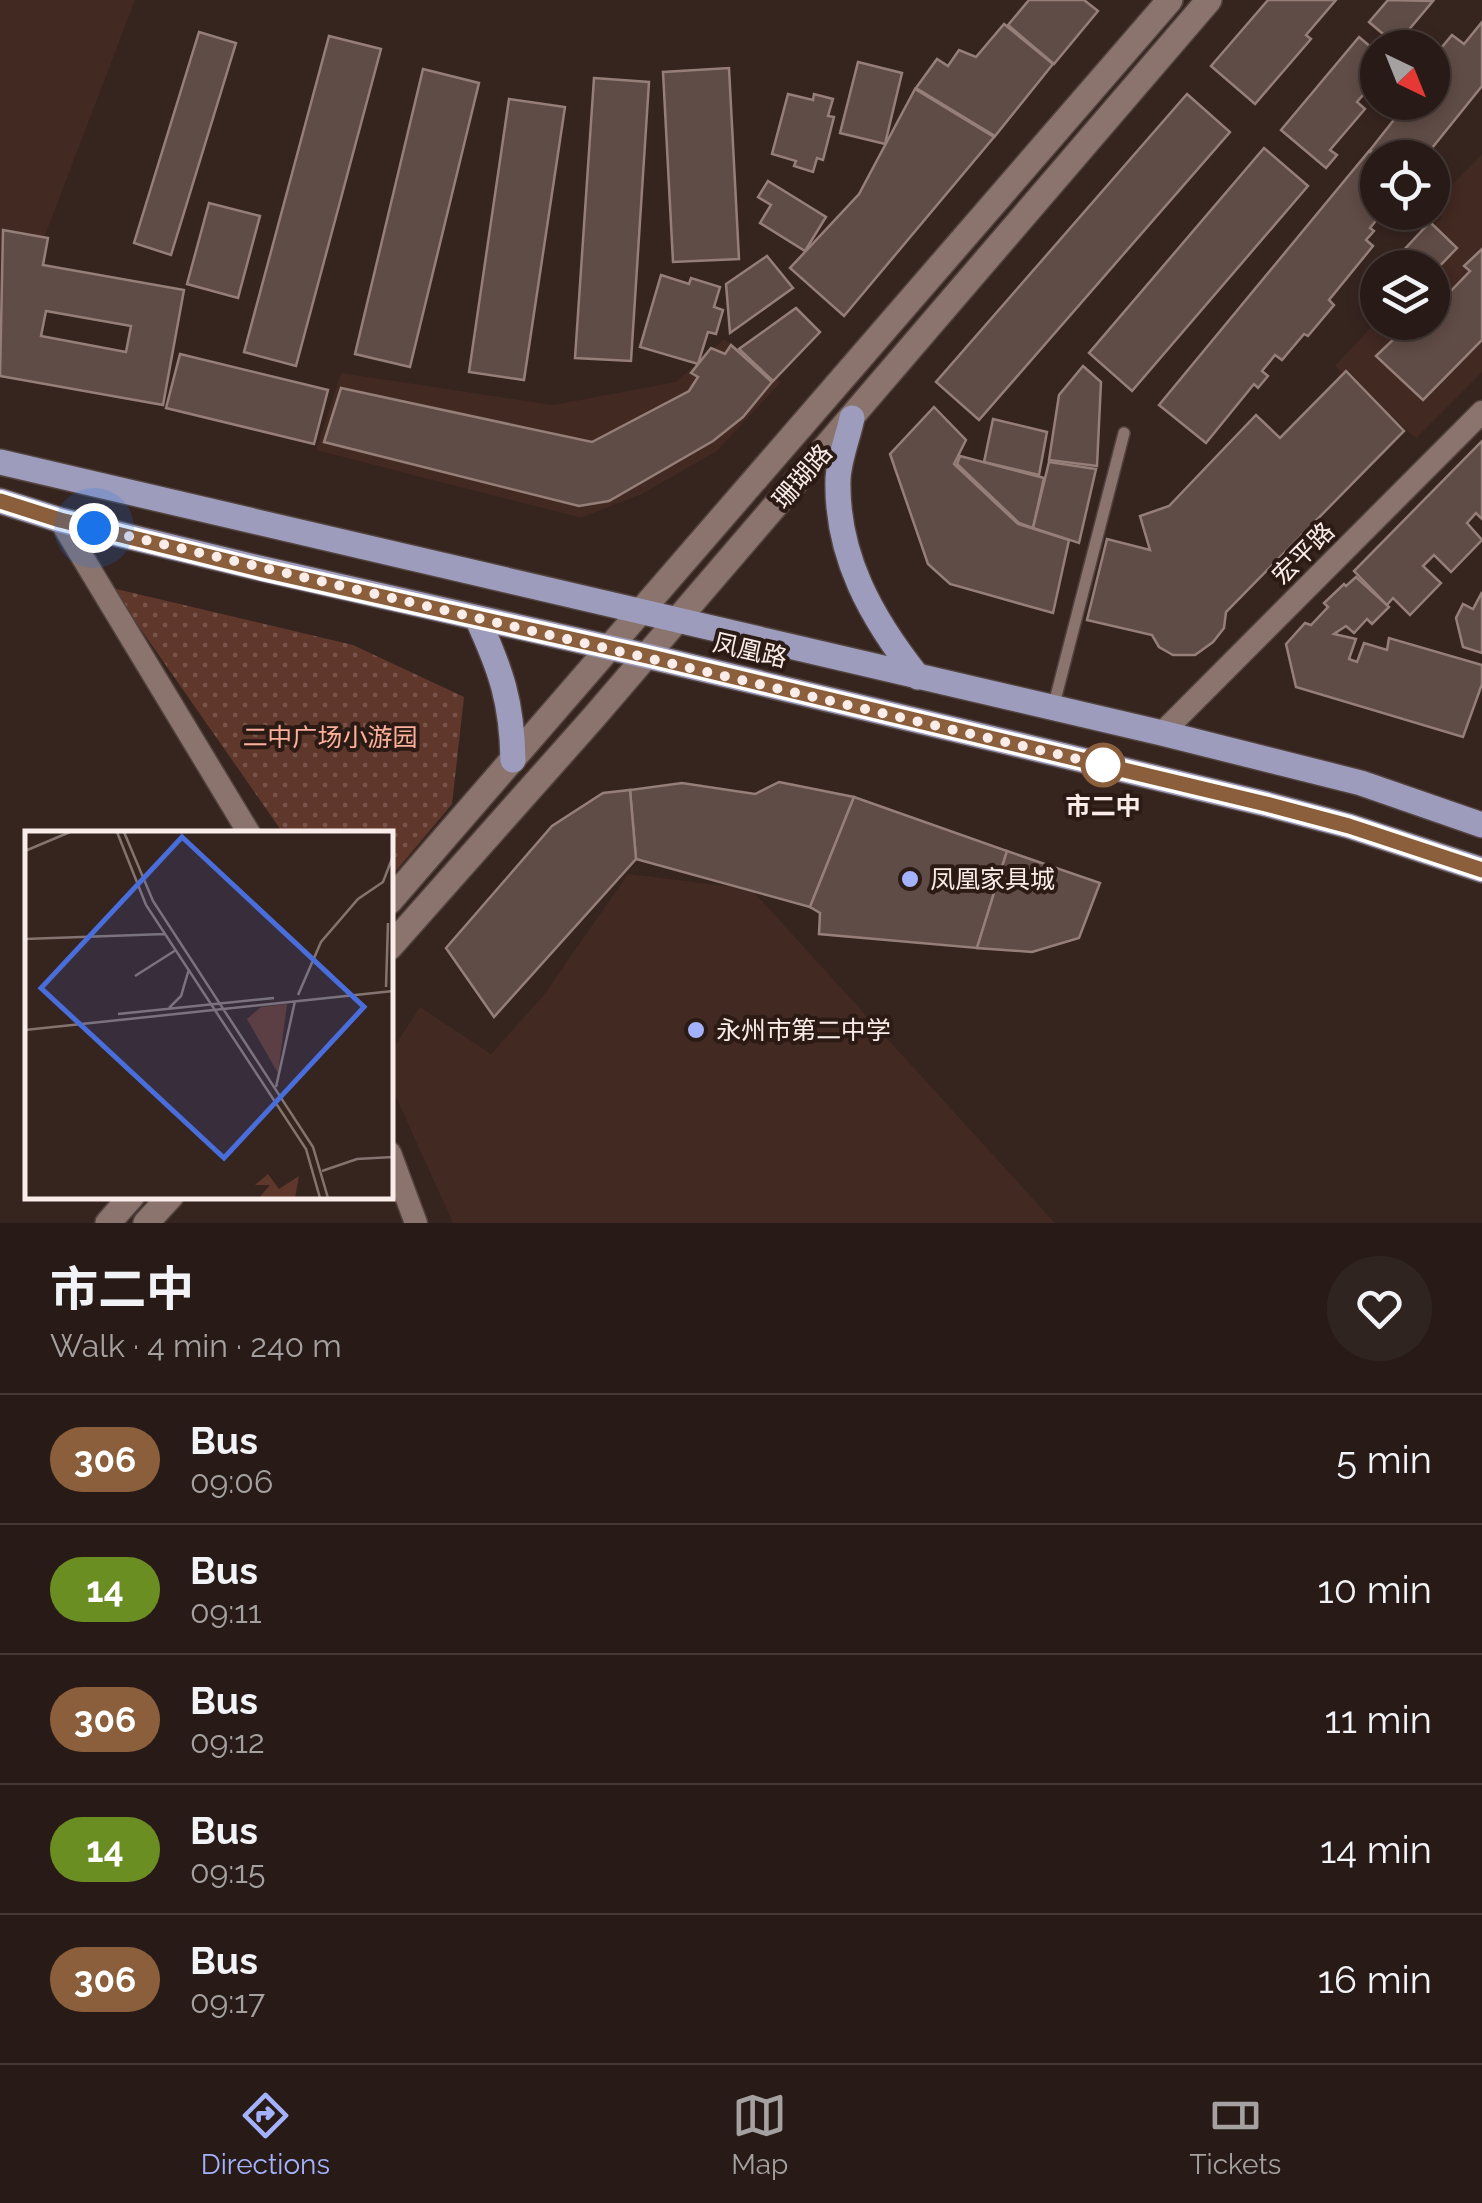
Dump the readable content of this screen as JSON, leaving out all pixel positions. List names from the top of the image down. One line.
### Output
{"streets":{"main road":["珊瑚路","凤凰路"],"street":["宏平路"]},"crossings":[["珊瑚路","凤凰路"],["宏平路","凤凰路"]],"parks":["二中广场小游园"],"places":["市二中","凤凰家具城","永州市第二中学"],"lines":["bus line 306"],"north":"bottom right","page":{"heading":["市二中","Walk · 4 min · 240 m"],"list":[{"mark":"306","name":"Bus","note":"09:06","value":"5 min"},{"mark":"14","name":"Bus","note":"09:11","value":"10 min"},{"mark":"306","name":"Bus","note":"09:12","value":"11 min"},{"mark":"14","name":"Bus","note":"09:15","value":"14 min"},{"mark":"306","name":"Bus","note":"09:17","value":"16 min"}],"tabs":["Directions","Map","Tickets"]}}
